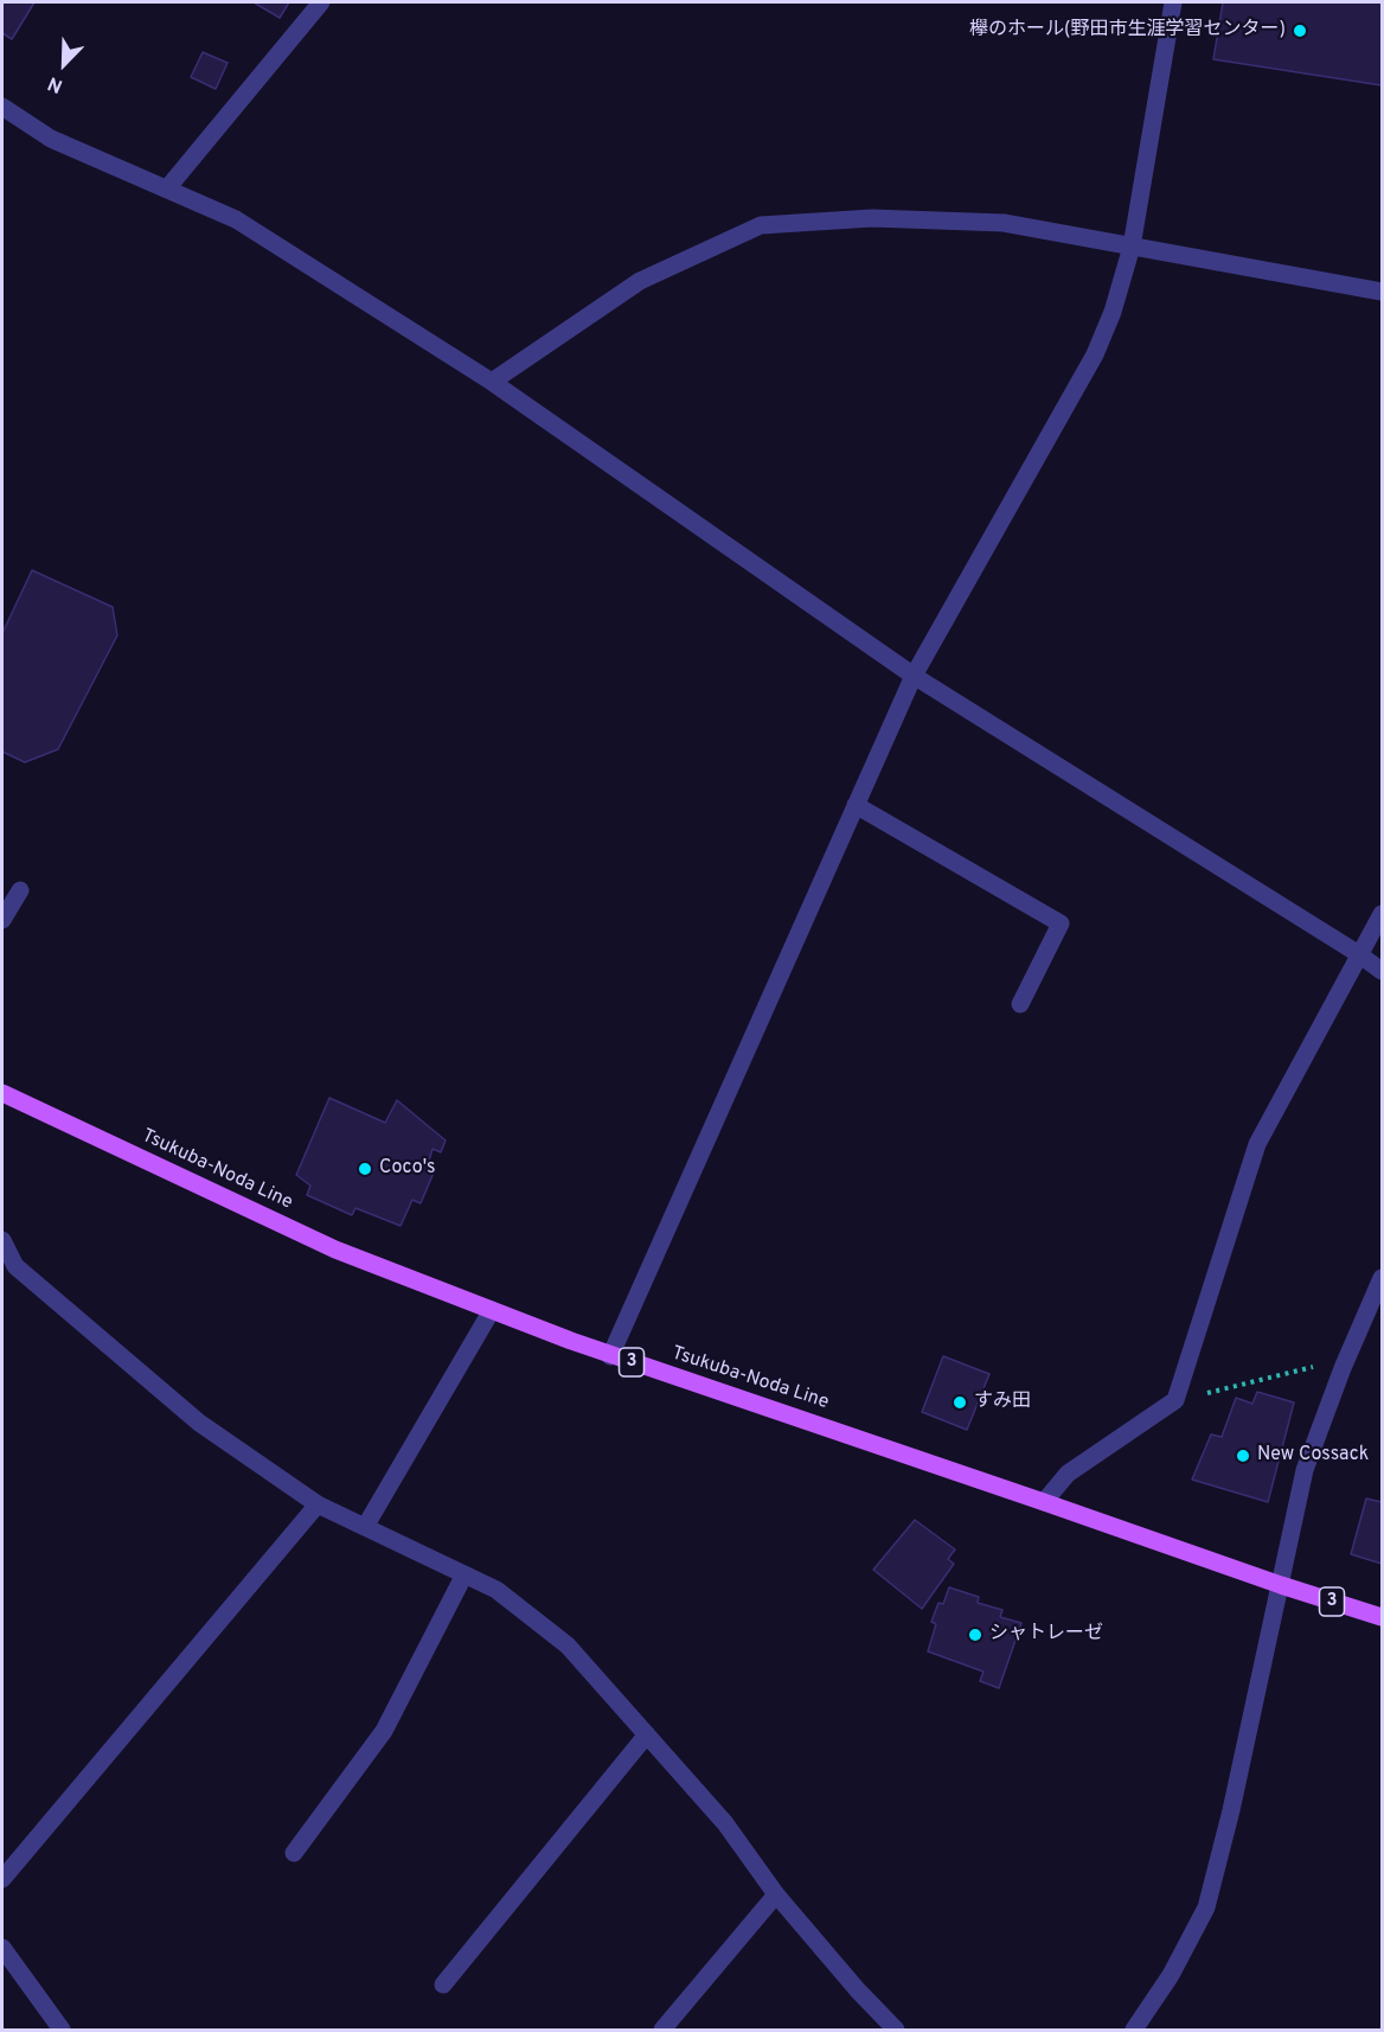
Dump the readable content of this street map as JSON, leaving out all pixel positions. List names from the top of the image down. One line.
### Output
{"streets":{"main road":["Tsukuba-Noda Line","3"]},"places":["欅のホール(野田市生涯学習センター)","Coco's","すみ田","New Cossack","シャトレーゼ"],"north":"bottom left"}
